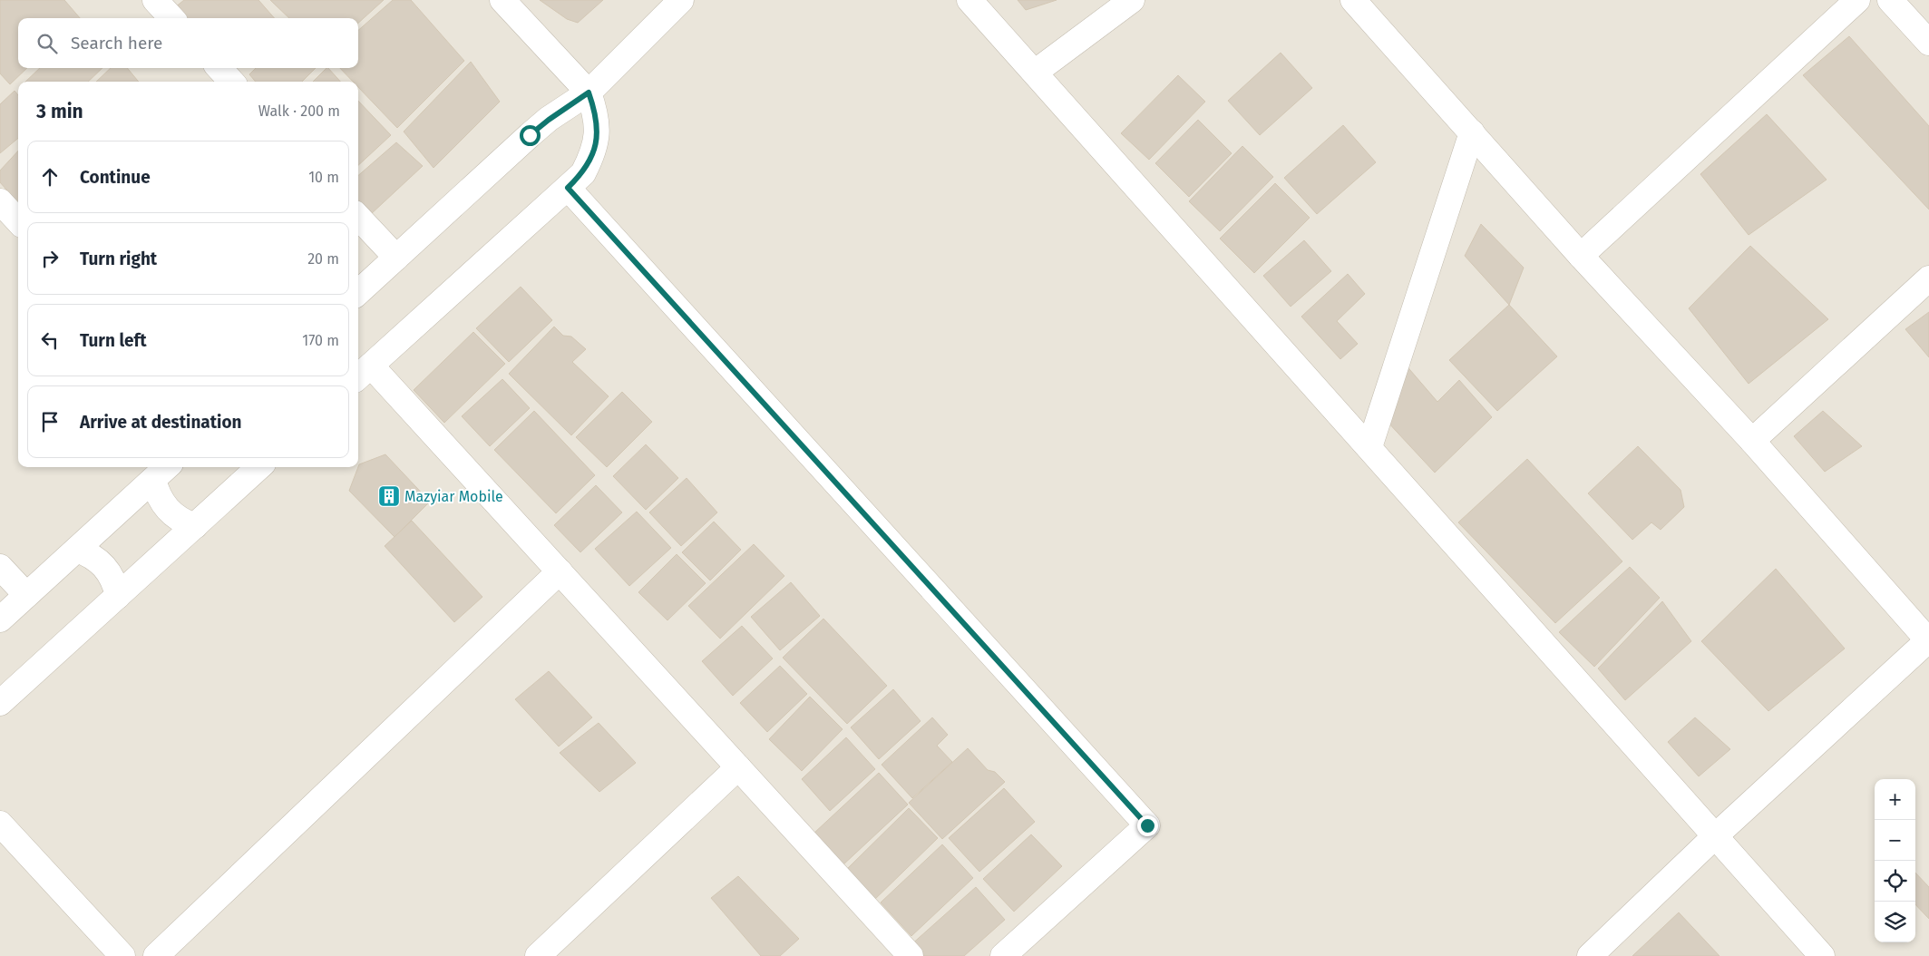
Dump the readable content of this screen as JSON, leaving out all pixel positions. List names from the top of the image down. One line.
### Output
{"places":{"building":["Mazyiar Mobile"]},"page":{"search":"Search here","heading":["3 min","Walk · 200 m"],"list":[["Continue","10 m"],["Turn right","20 m"],["Turn left","170 m"],"Arrive at destination"],"map_buttons":["+","−"]}}
